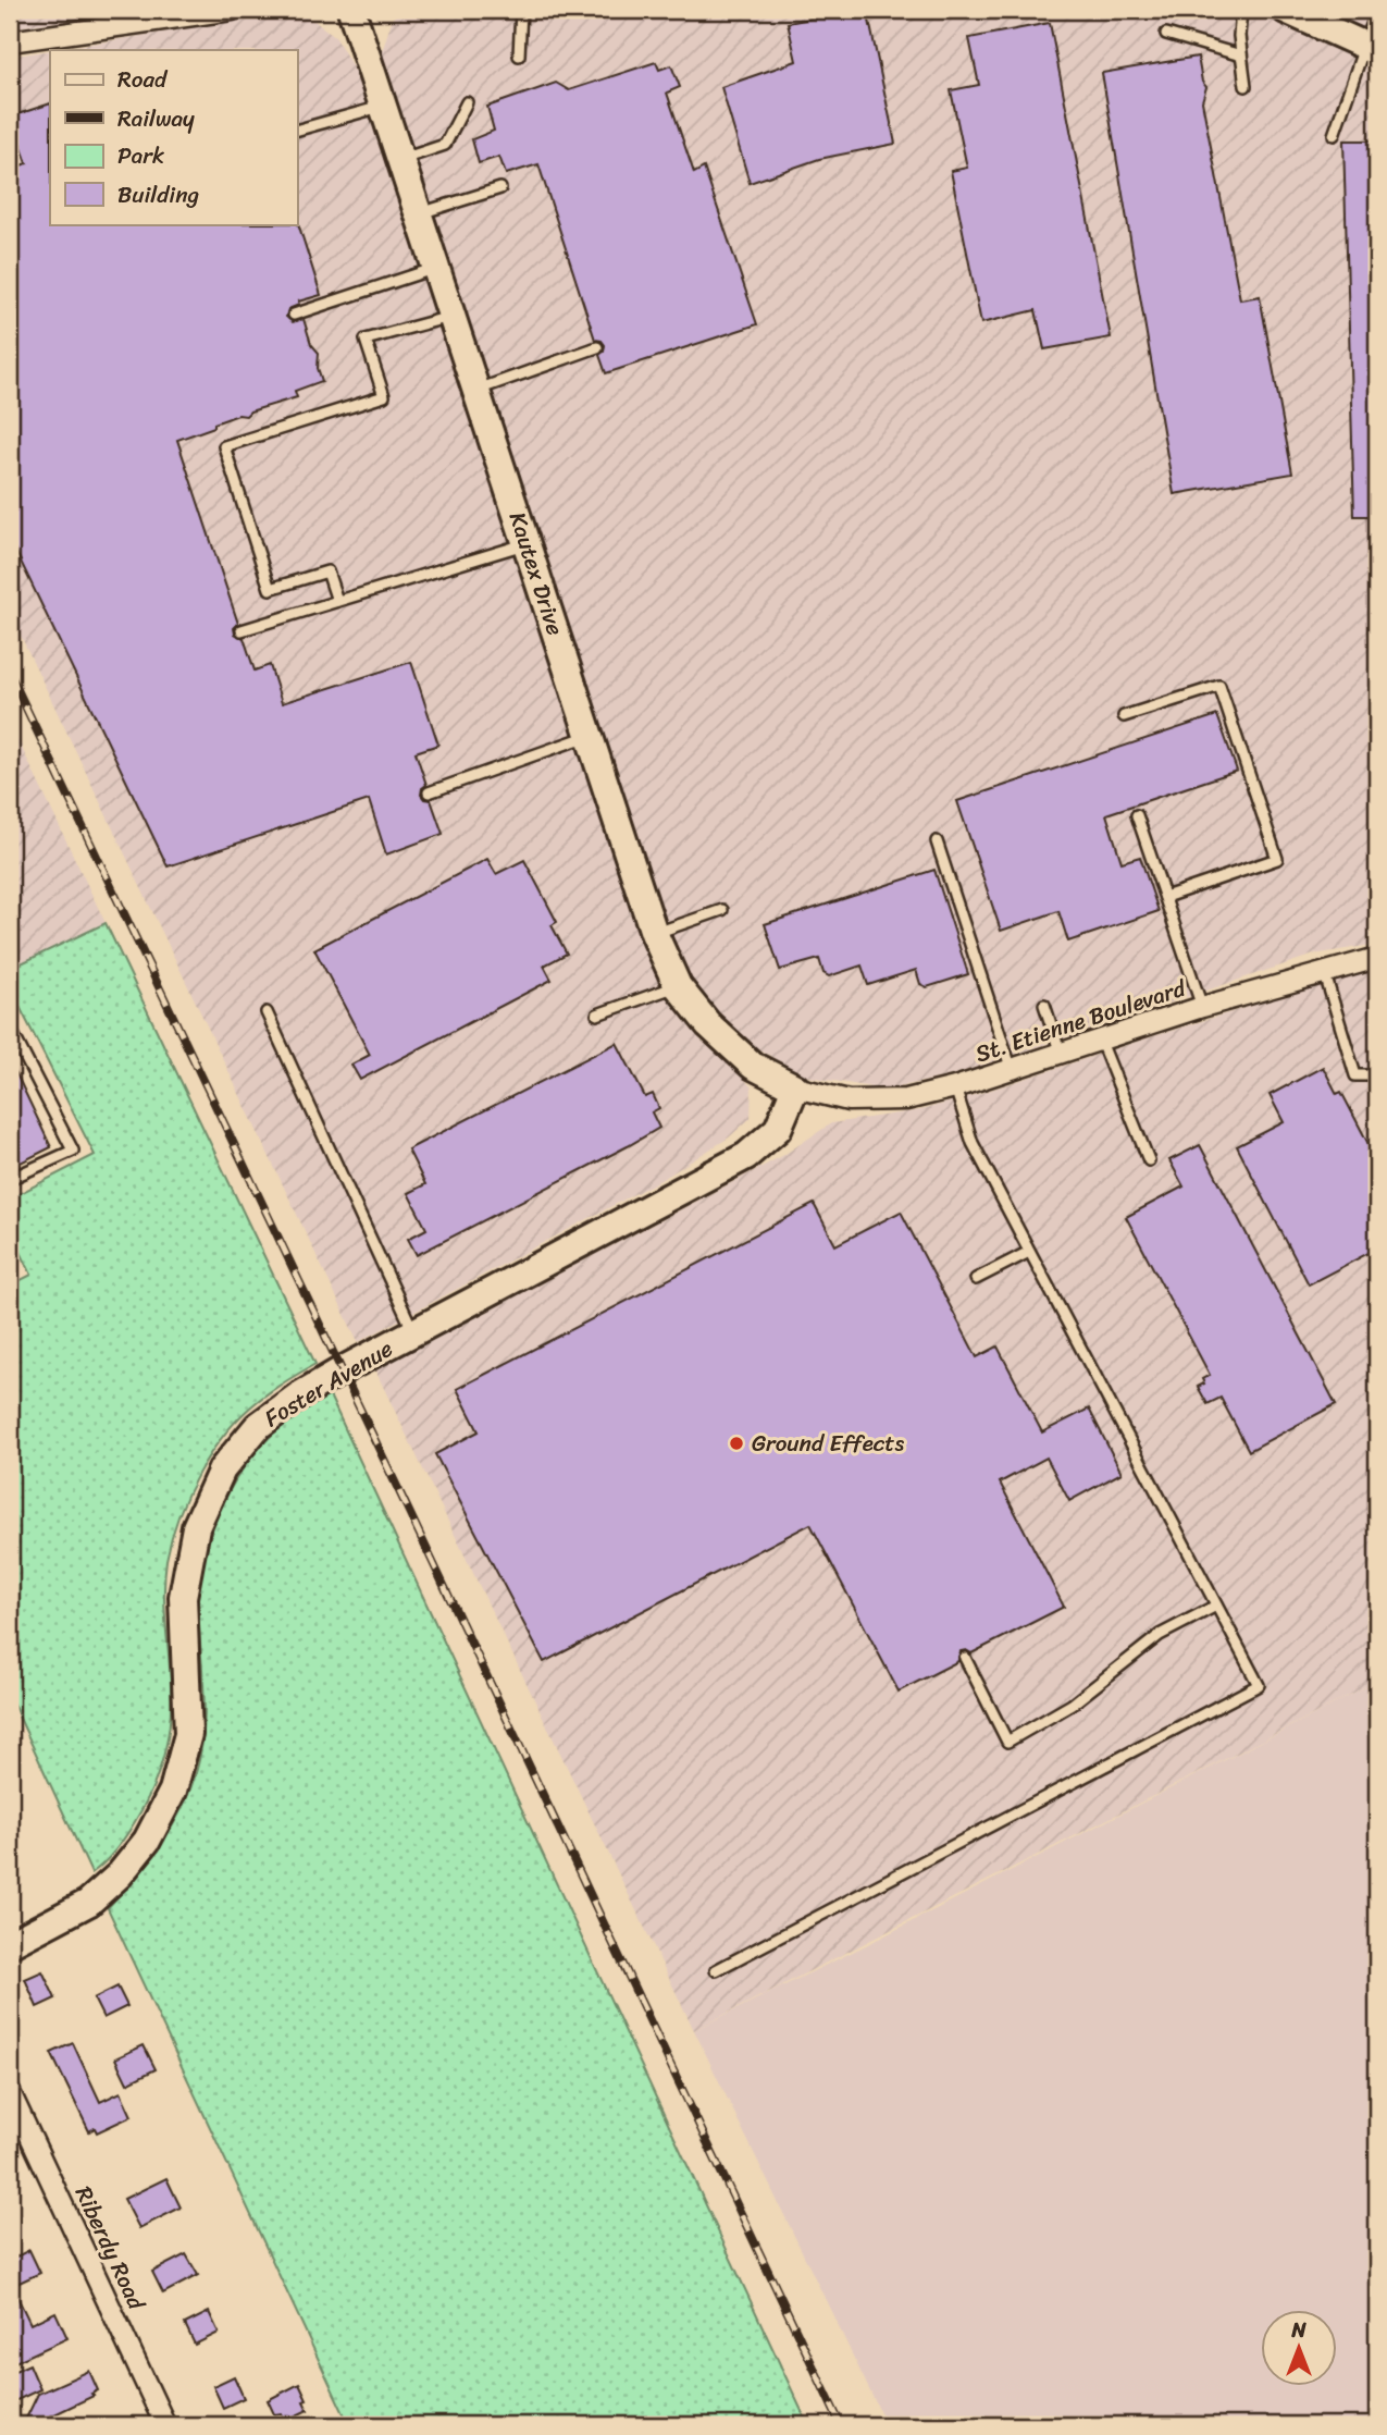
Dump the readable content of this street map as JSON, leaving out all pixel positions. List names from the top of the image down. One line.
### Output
{"streets":{"street":["Kautex Drive","St. Etienne Boulevard","Foster Avenue","Riberdy Road"]},"crossings":[["Kautex Drive","St. Etienne Boulevard"],["Kautex Drive","Foster Avenue"],["St. Etienne Boulevard","Foster Avenue"]],"places":["Ground Effects"],"legend":["Road","Railway","Park","Building"],"north":"top"}
